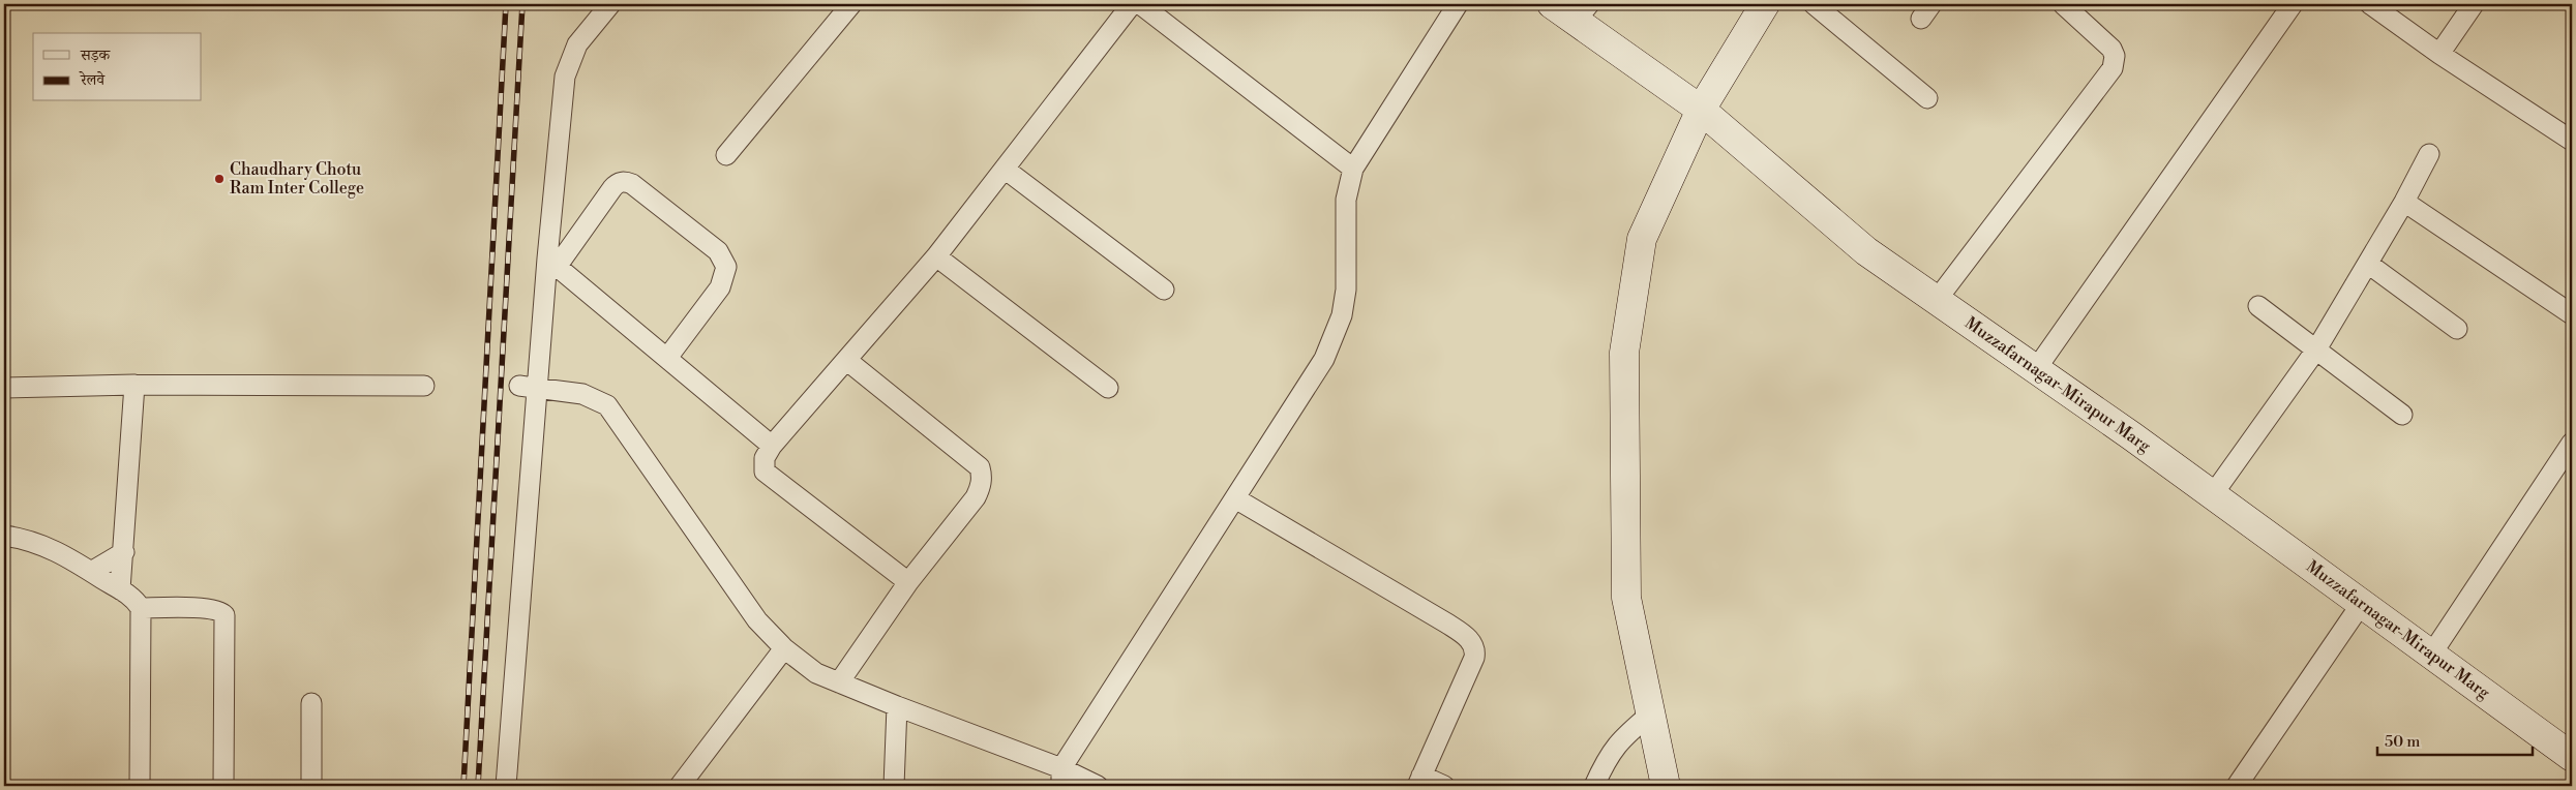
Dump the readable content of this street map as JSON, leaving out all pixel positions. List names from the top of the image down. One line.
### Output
{"streets":{"main road":["Muzzafarnagar-Mirapur Marg"]},"places":["Chaudhary Chotu Ram Inter College"],"legend":["सड़क","रेलवे"],"scale_bar":"50 m"}
